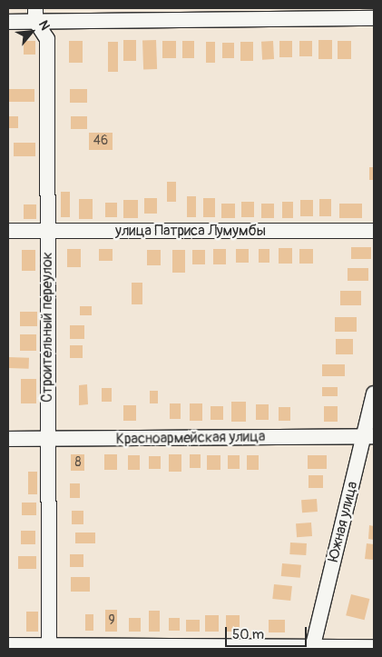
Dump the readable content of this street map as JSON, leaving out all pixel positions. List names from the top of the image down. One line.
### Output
{"streets":{"street":["улица Патриса Лумумбы","Строительный переулок","Красноармейская улица","Южная улица"]},"crossings":[["улица Патриса Лумумбы","Строительный переулок"],["Строительный переулок","Красноармейская улица"],["Красноармейская улица","Южная улица"]],"house_numbers":["46","8","9"],"scale_bar":"50 m","north":"top right"}
